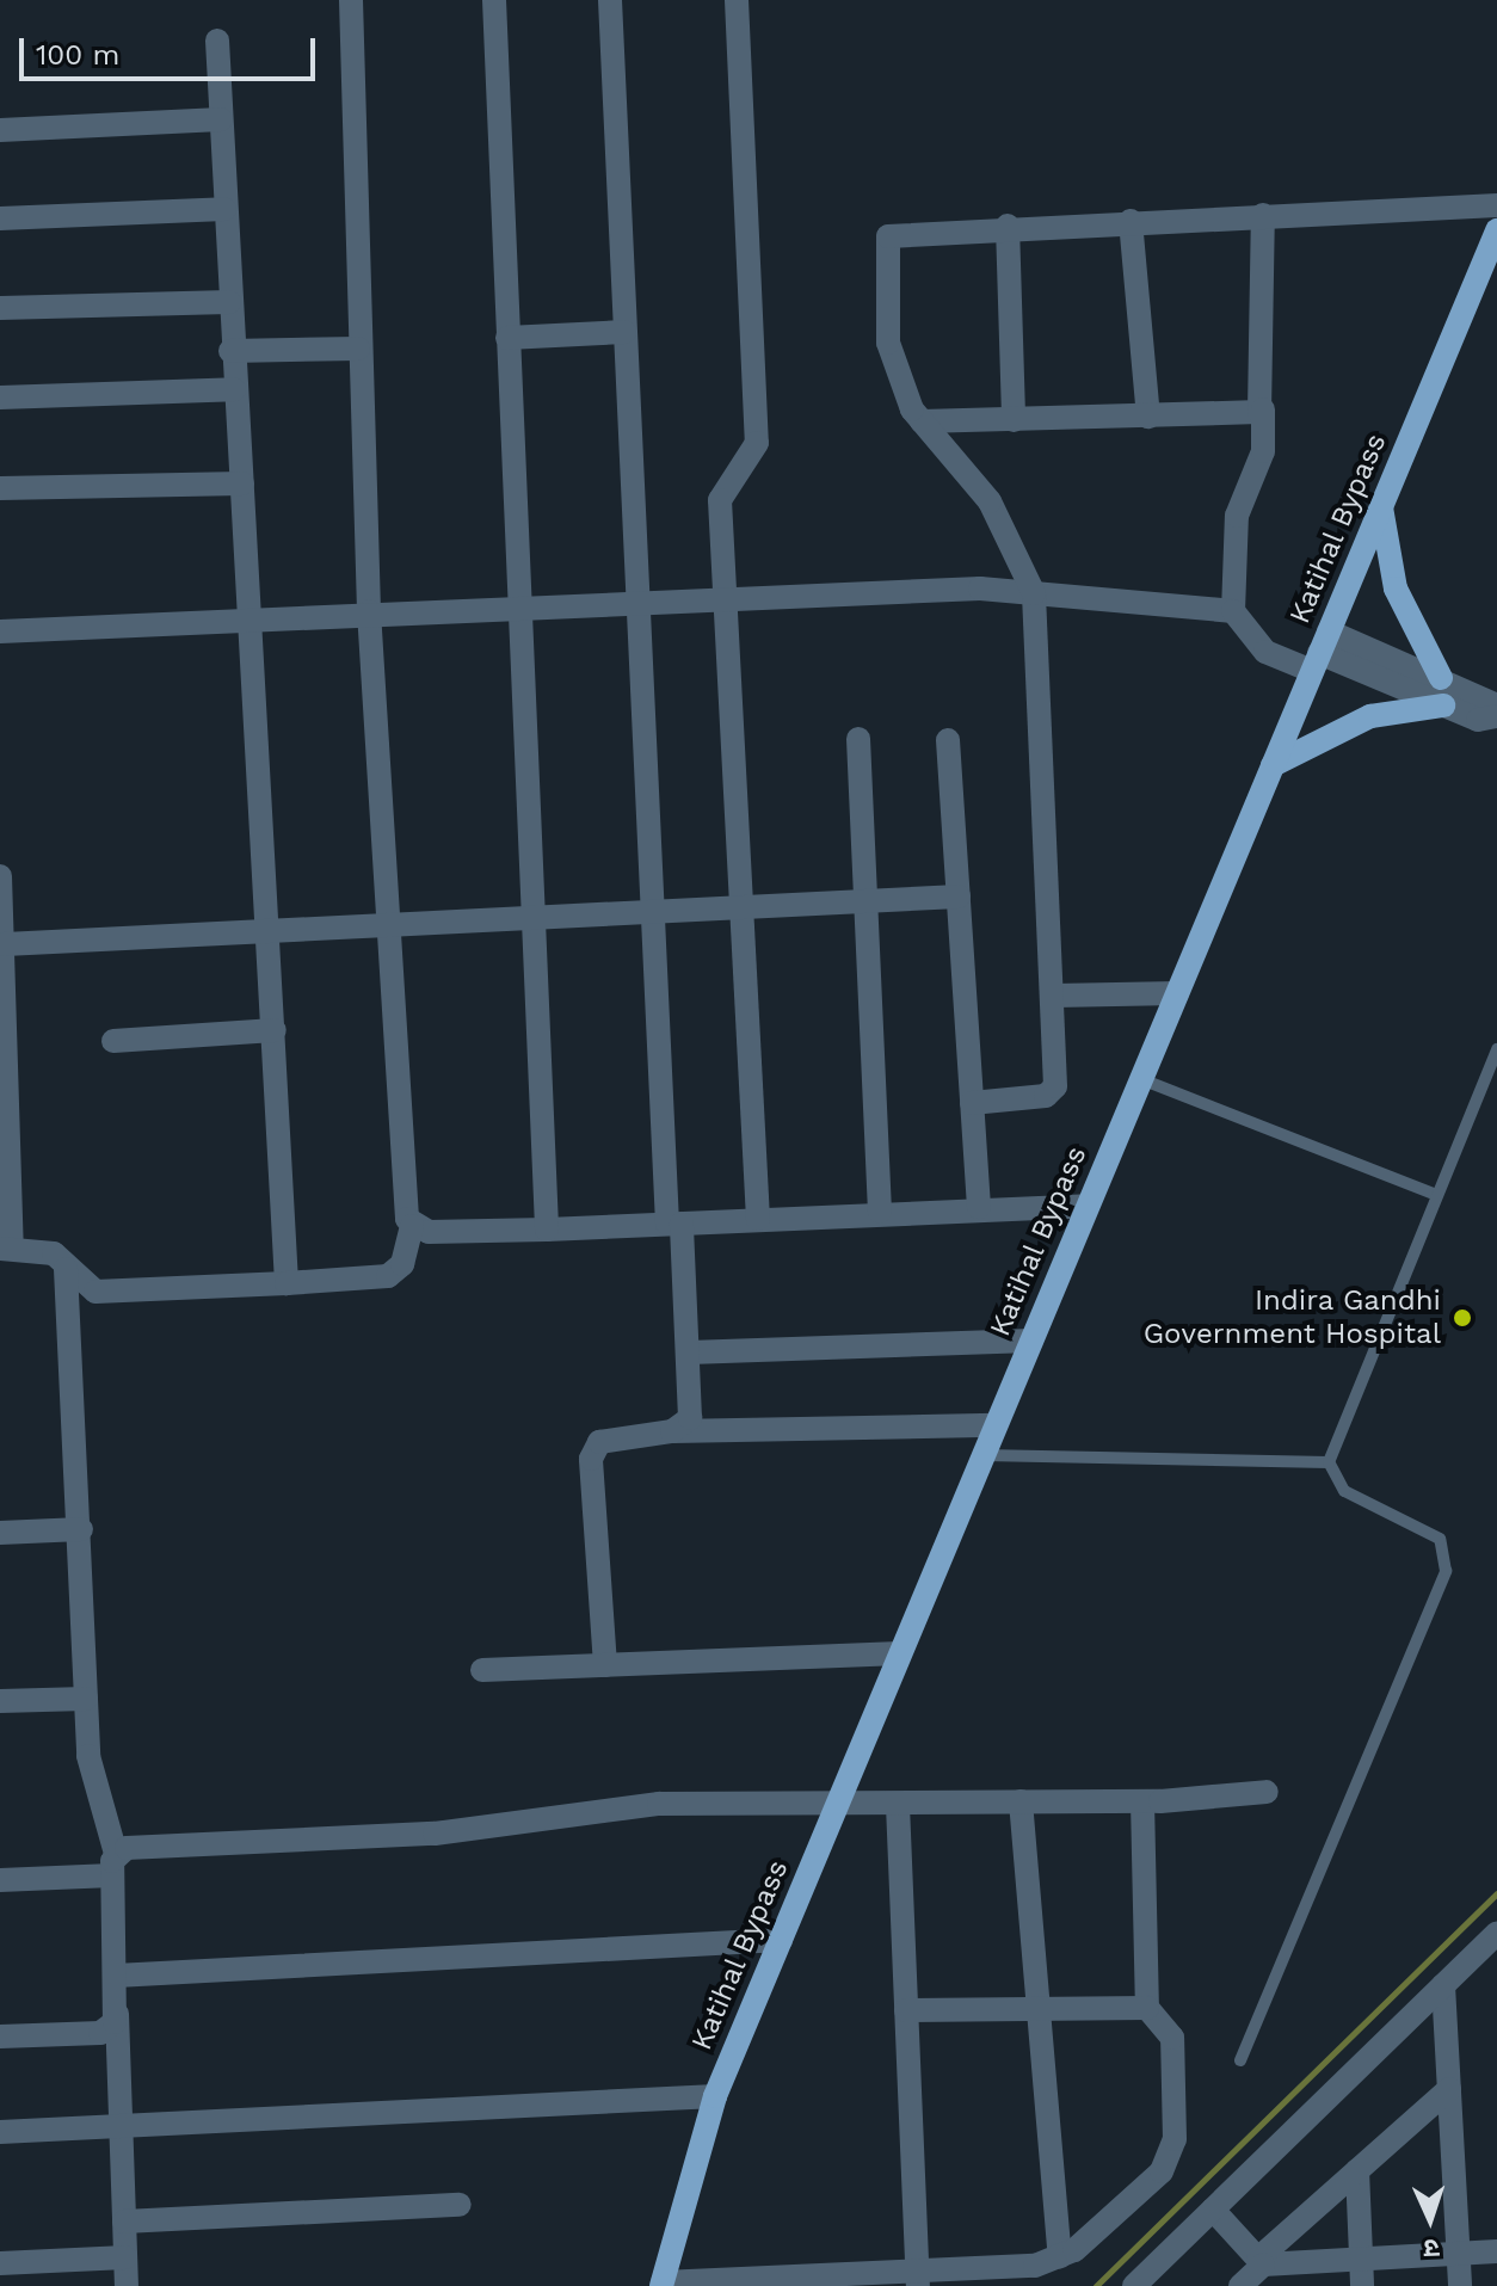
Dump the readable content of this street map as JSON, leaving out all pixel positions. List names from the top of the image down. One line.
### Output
{"streets":{"main road":["Katihal Bypass"]},"places":["Indira Gandhi Government Hospital"],"scale_bar":"100 m","north":"bottom"}
